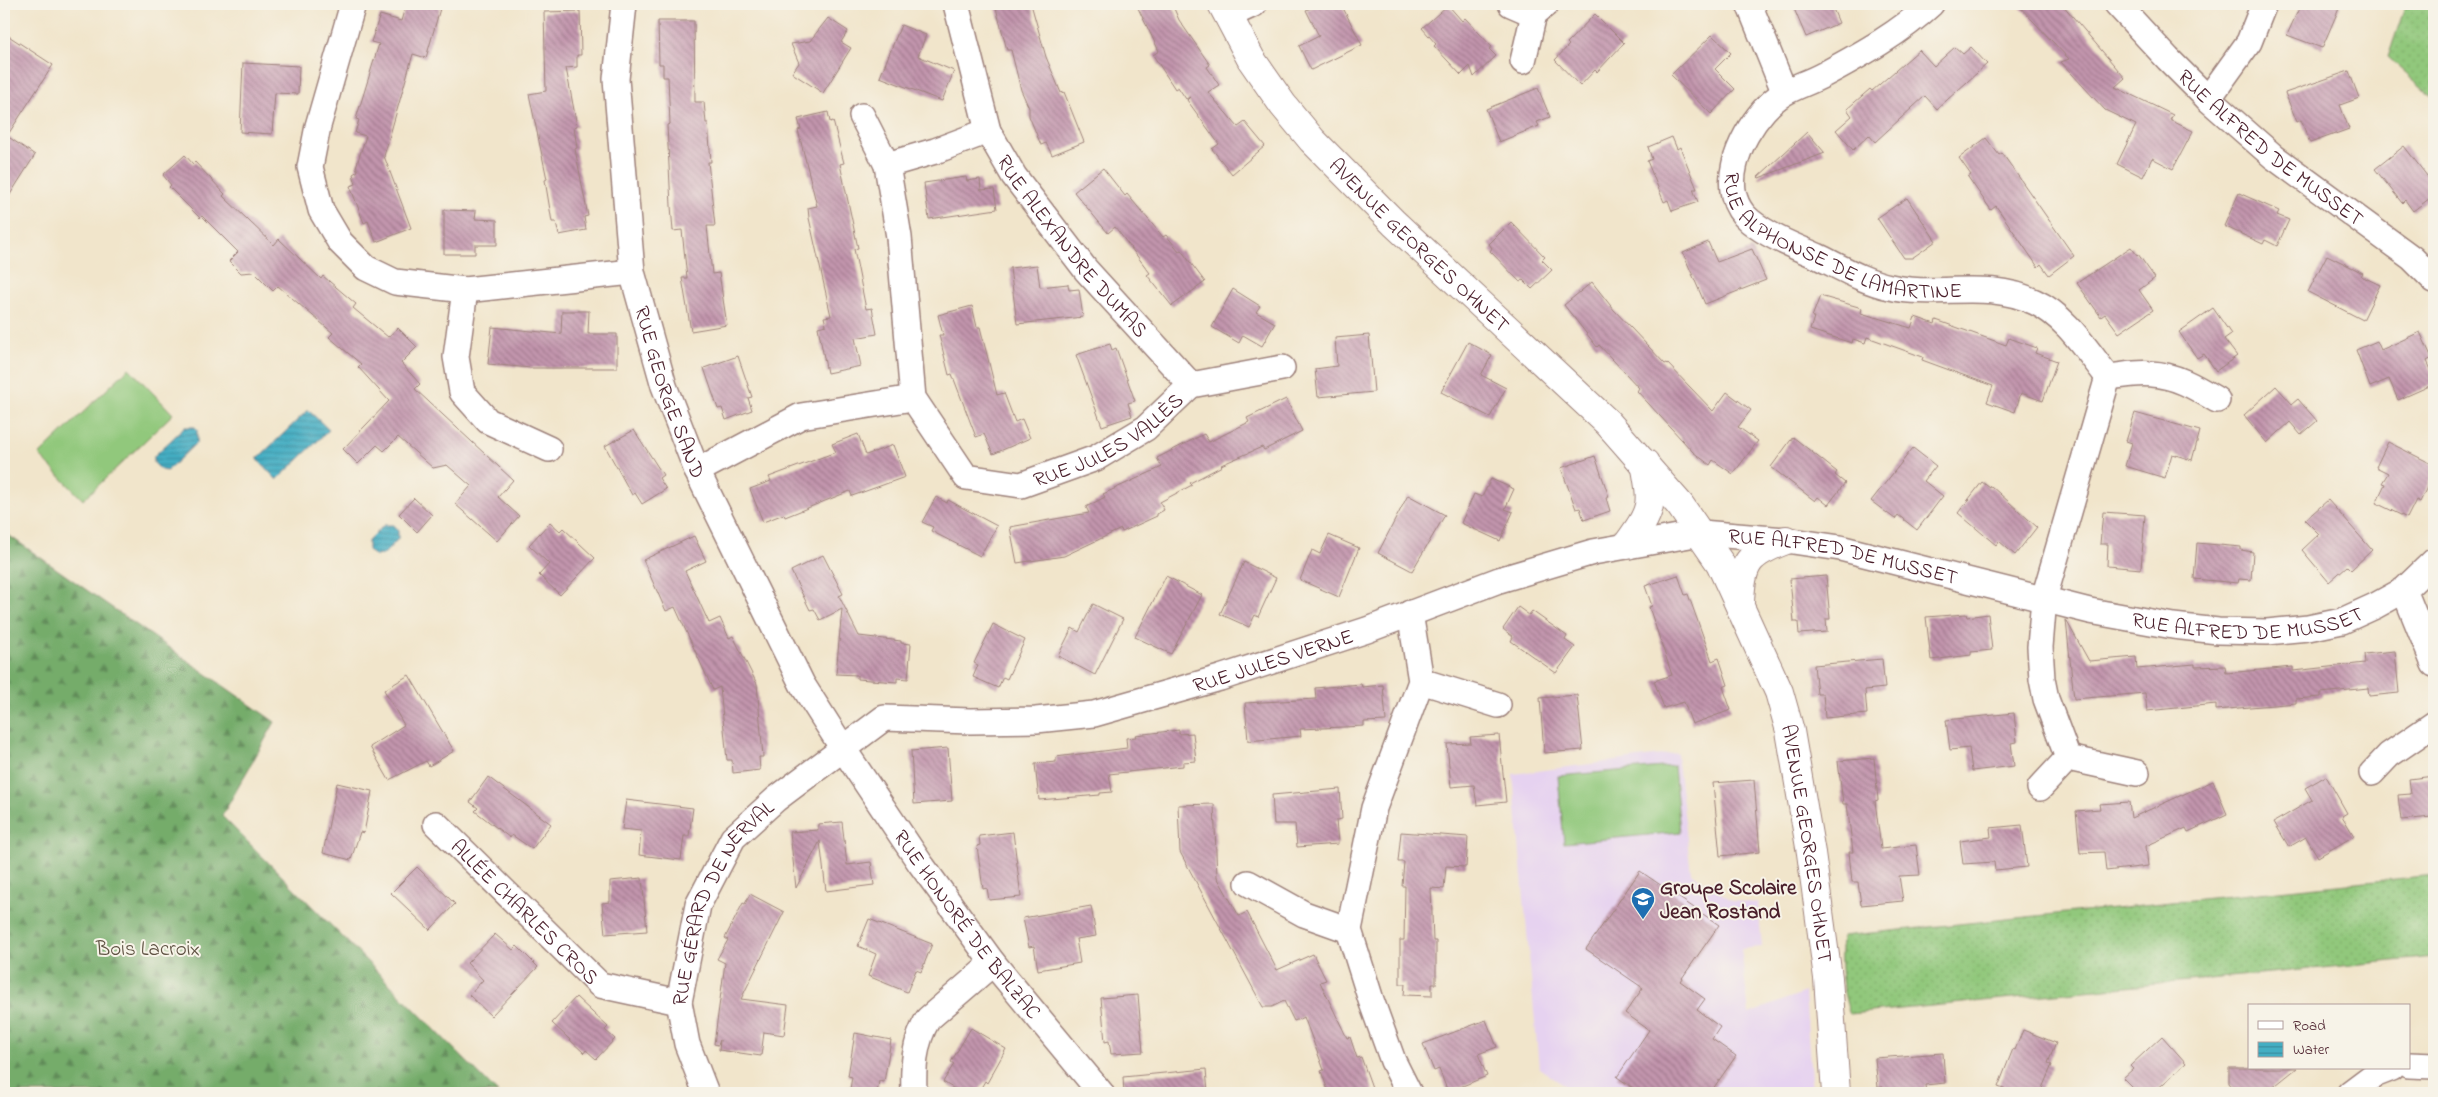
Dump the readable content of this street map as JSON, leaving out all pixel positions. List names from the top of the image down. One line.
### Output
{"streets":{"street":["RUE ALFRED DE MUSSET","RUE ALPHONSE DE LAMARTINE","AVENUE GEORGES OHNET","RUE ALEXANDRE DUMAS","RUE GEORGE SAND","RUE JULES VALLÈS","RUE JULES VERNE","RUE GÉRARD DE NERVAL","ALLÉE CHARLES CROS","RUE HONORÉ DE BALZAC"]},"crossings":[["RUE ALFRED DE MUSSET","AVENUE GEORGES OHNET"],["RUE ALFRED DE MUSSET","RUE JULES VERNE"],["AVENUE GEORGES OHNET","RUE JULES VERNE"],["RUE ALEXANDRE DUMAS","RUE JULES VALLÈS"],["RUE GEORGE SAND","RUE JULES VERNE"],["RUE GEORGE SAND","RUE GÉRARD DE NERVAL"],["RUE GEORGE SAND","RUE HONORÉ DE BALZAC"],["RUE JULES VERNE","RUE GÉRARD DE NERVAL"],["RUE JULES VERNE","RUE HONORÉ DE BALZAC"],["RUE GÉRARD DE NERVAL","ALLÉE CHARLES CROS"],["RUE GÉRARD DE NERVAL","RUE HONORÉ DE BALZAC"]],"parks":["Bois Lacroix"],"places":{"school or university":["Groupe Scolaire Jean Rostand"]},"legend":["Road","Water"]}
